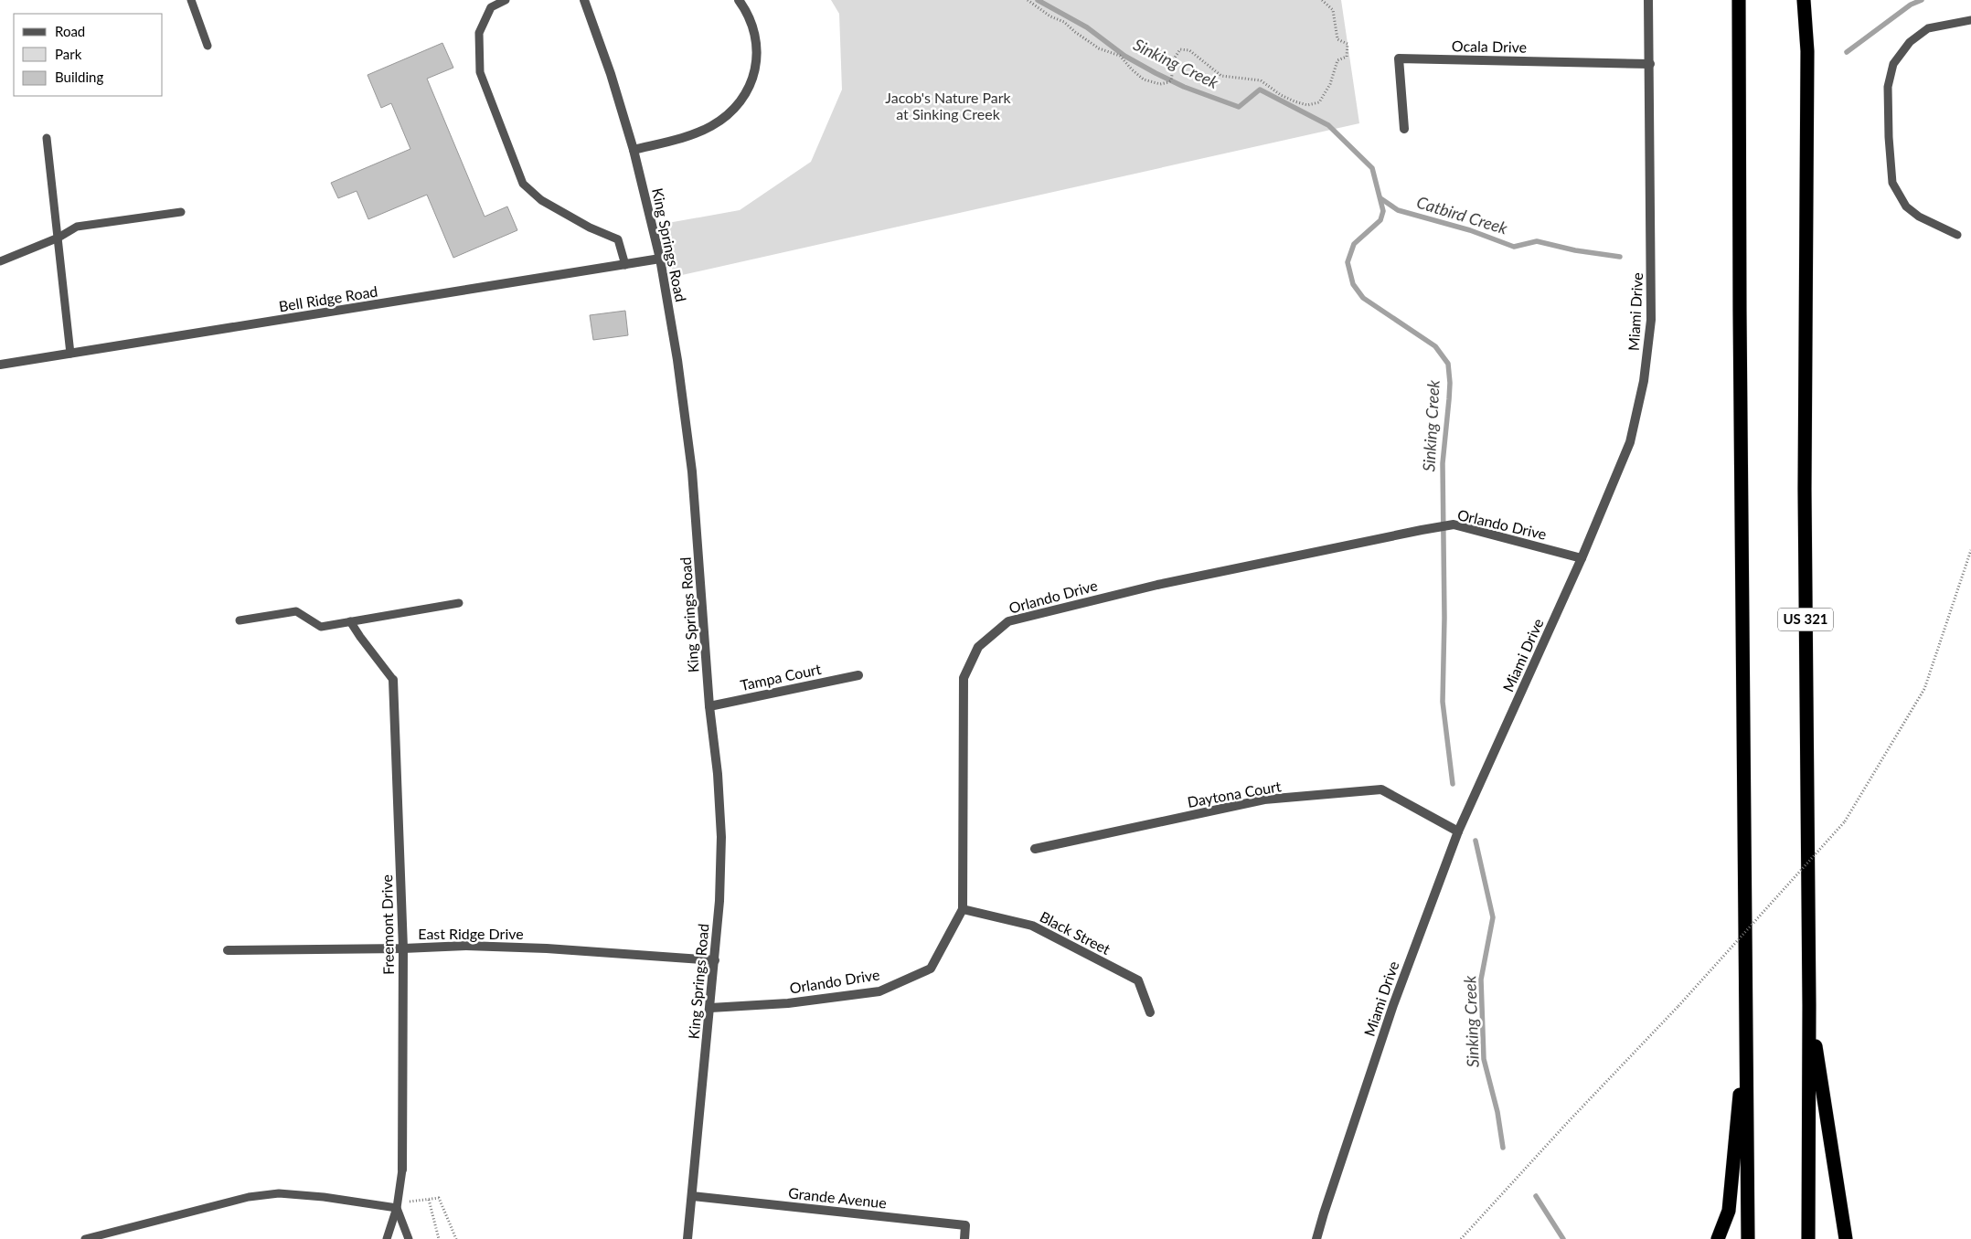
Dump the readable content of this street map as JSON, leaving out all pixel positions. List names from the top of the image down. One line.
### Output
{"streets":{"highway":["US 321"],"street":["Ocala Drive","King Springs Road","Bell Ridge Road","Miami Drive","Orlando Drive","Tampa Court","Daytona Court","Freemont Drive","Black Street","East Ridge Drive","Grande Avenue"]},"crossings":[["Ocala Drive","Miami Drive"],["King Springs Road","Bell Ridge Road"],["King Springs Road","Orlando Drive"],["King Springs Road","Tampa Court"],["King Springs Road","East Ridge Drive"],["King Springs Road","Grande Avenue"],["Miami Drive","Orlando Drive"],["Miami Drive","Daytona Court"],["Orlando Drive","Black Street"],["Freemont Drive","East Ridge Drive"]],"water":["Sinking Creek","Catbird Creek"],"parks":["Jacob's Nature Park at Sinking Creek"],"legend":["Road","Park","Building"]}
